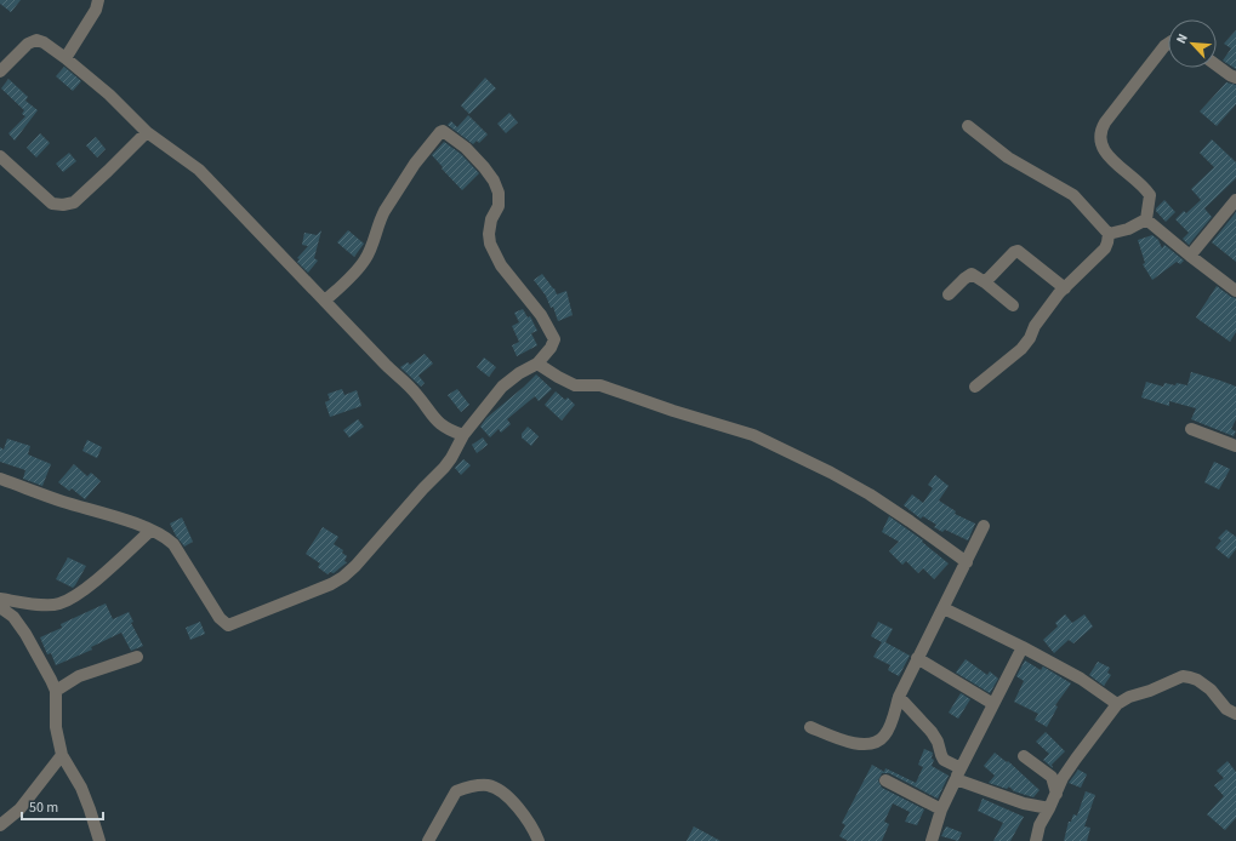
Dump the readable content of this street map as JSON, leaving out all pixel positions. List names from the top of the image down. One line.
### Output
{"scale_bar":"50 m","north":"top left"}
